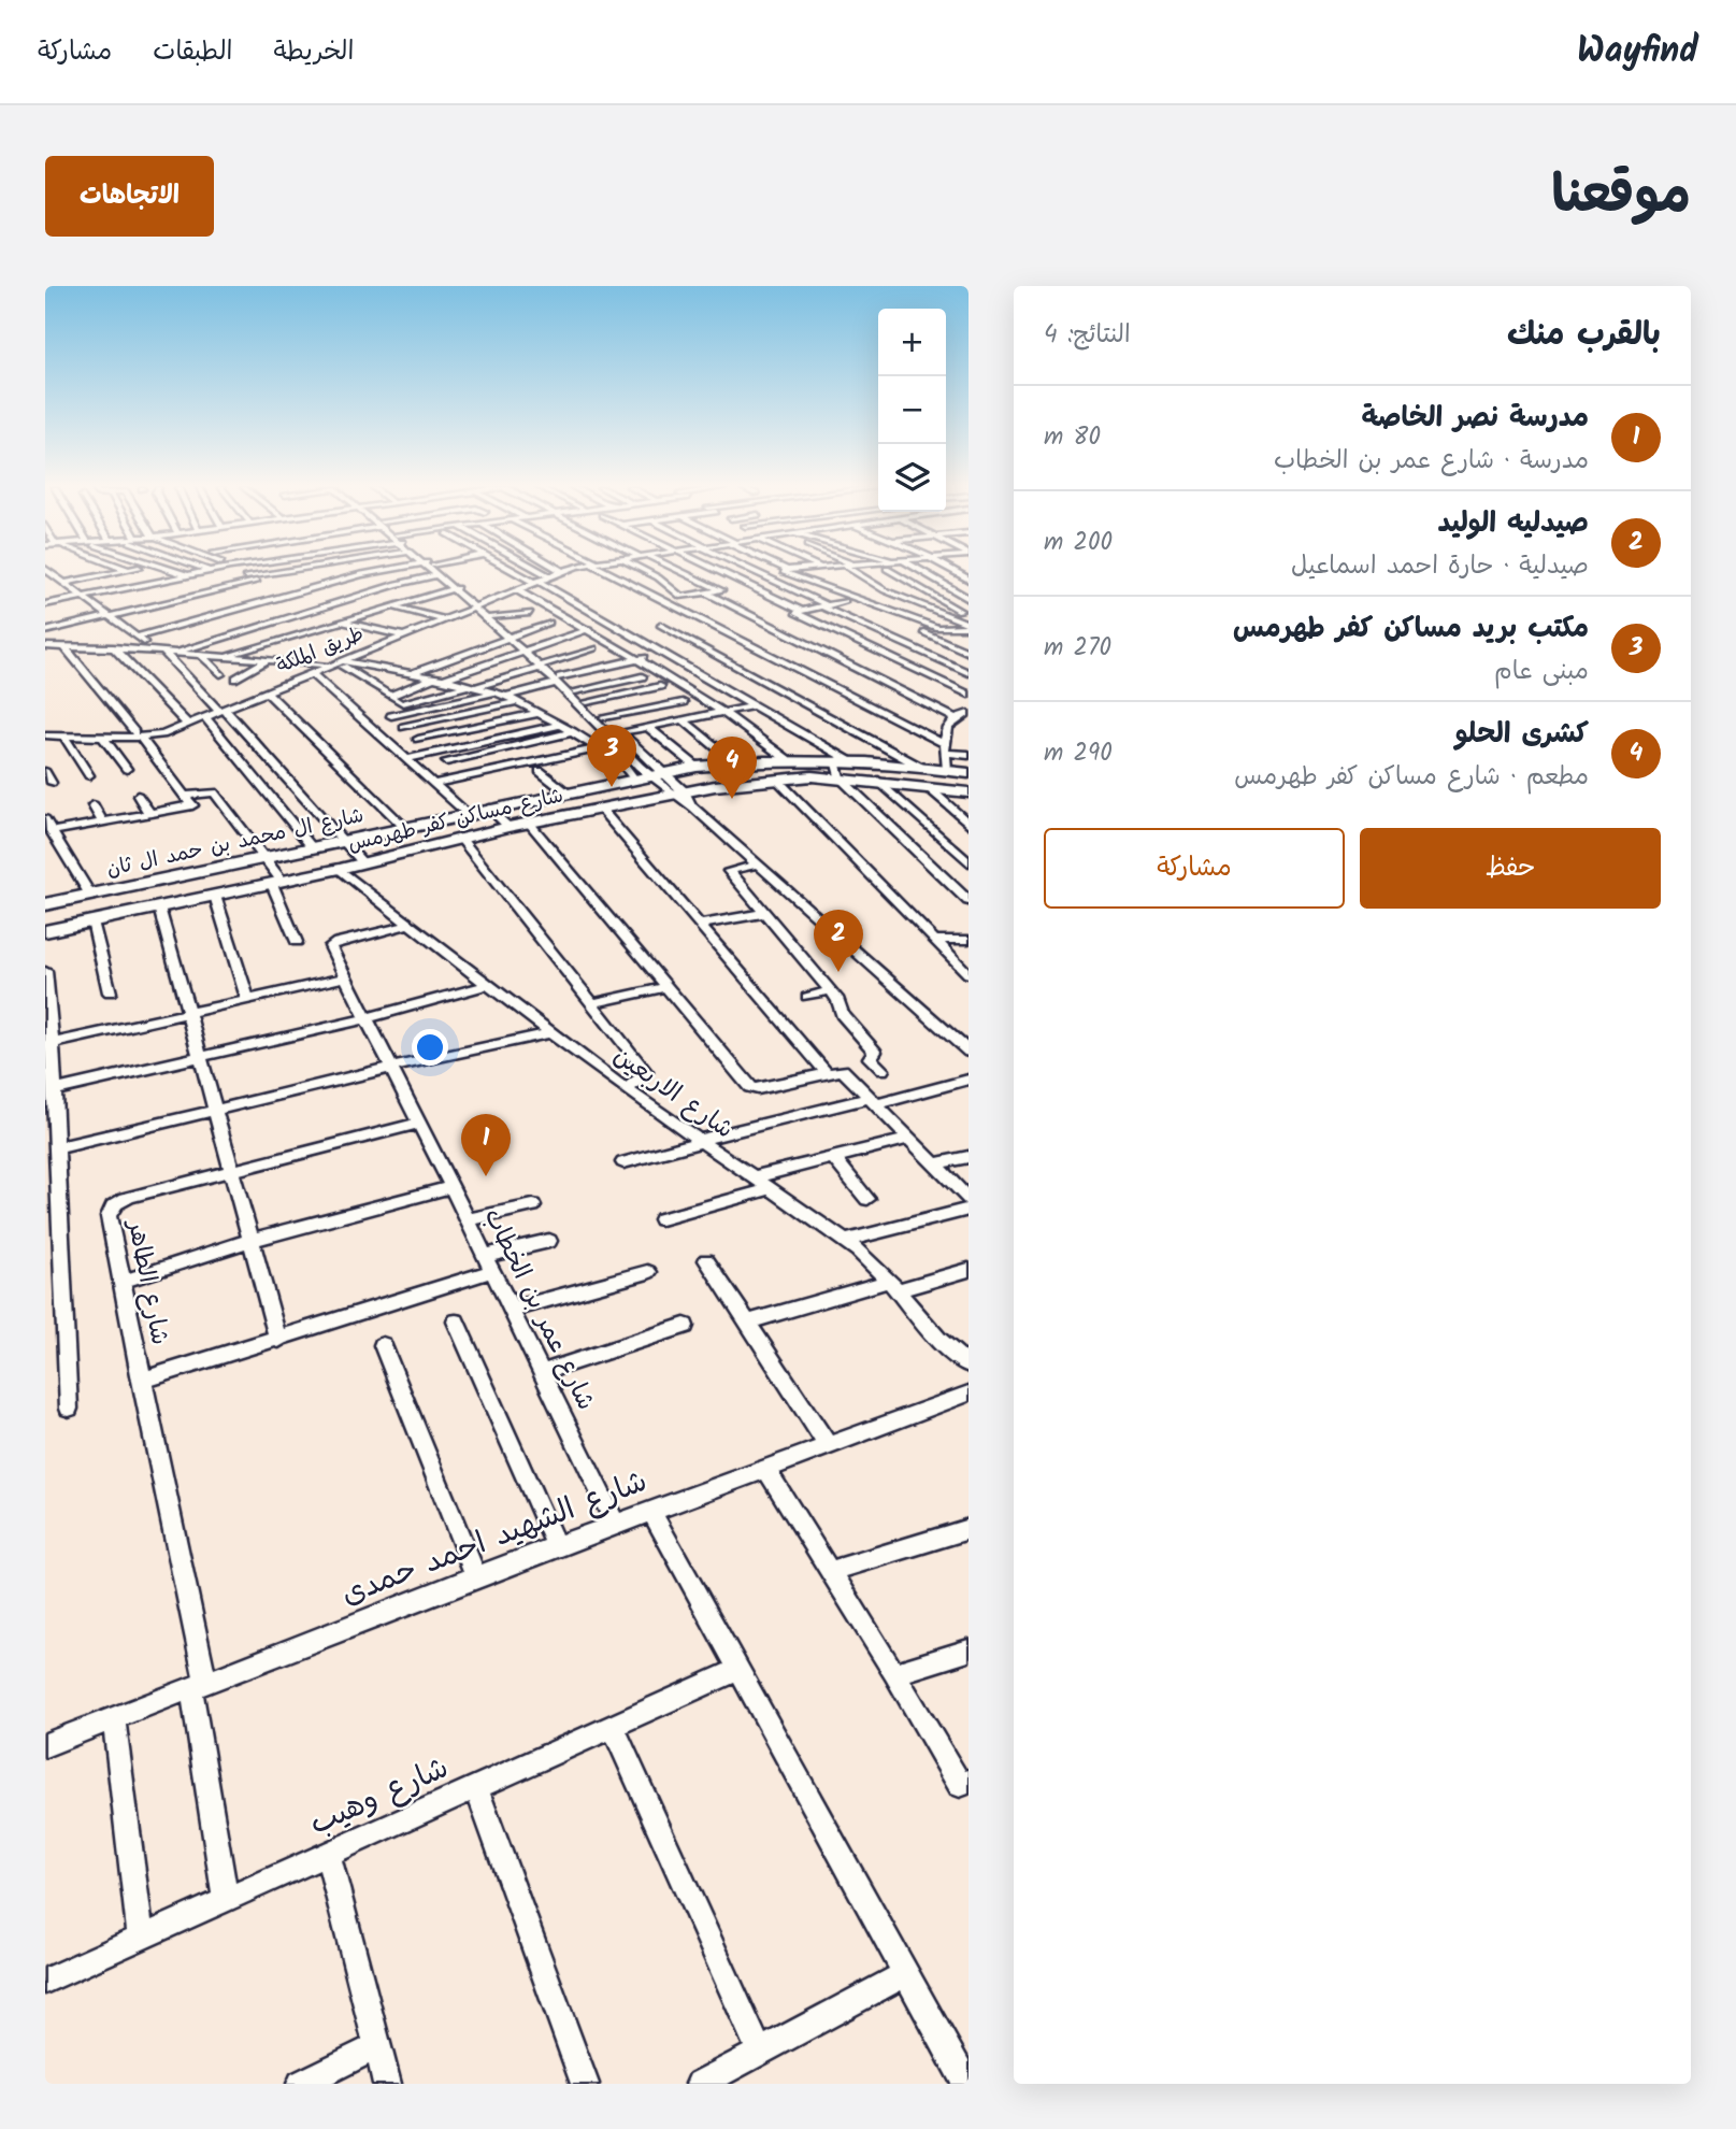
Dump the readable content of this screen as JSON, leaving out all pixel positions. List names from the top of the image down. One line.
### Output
{"streets":{"street":["طريق الملكة","شارع مساكن كفر طهرمس","شارع ال محمد بن حمد ال ثان","شارع الاربعين","شارع الطاهر","شارع عمر بن الخطاب","شارع الشهيد احمد حمدى","شارع وهيب"]},"crossings":[["شارع مساكن كفر طهرمس","شارع الاربعين"],["شارع الاربعين","شارع عمر بن الخطاب"],["شارع الطاهر","شارع عمر بن الخطاب"],["شارع الطاهر","شارع الشهيد احمد حمدى"],["شارع الطاهر","شارع وهيب"],["شارع عمر بن الخطاب","شارع الشهيد احمد حمدى"]],"page":{"header":"Wayfind","nav":["الخريطة","الطبقات","مشاركة"],"title":"موقعنا","buttons":["الاتجاهات",["حفظ","مشاركة"]],"heading":["بالقرب منك","النتائج: 4"],"map_buttons":["+","−"],"list":[{"mark":"1","name":"مدرسة نصر الخاصة","note":"مدرسة · شارع عمر بن الخطاب","value":"80 m"},{"mark":"2","name":"صيدليه الوليد","note":"صيدلية · حارة احمد اسماعيل","value":"200 m"},{"mark":"3","name":"مكتب بريد مساكن كفر طهرمس","note":"مبنى عام","value":"270 m"},{"mark":"4","name":"كشرى الحلو","note":"مطعم · شارع مساكن كفر طهرمس","value":"290 m"}],"pins":["3","4","2","1"]}}
